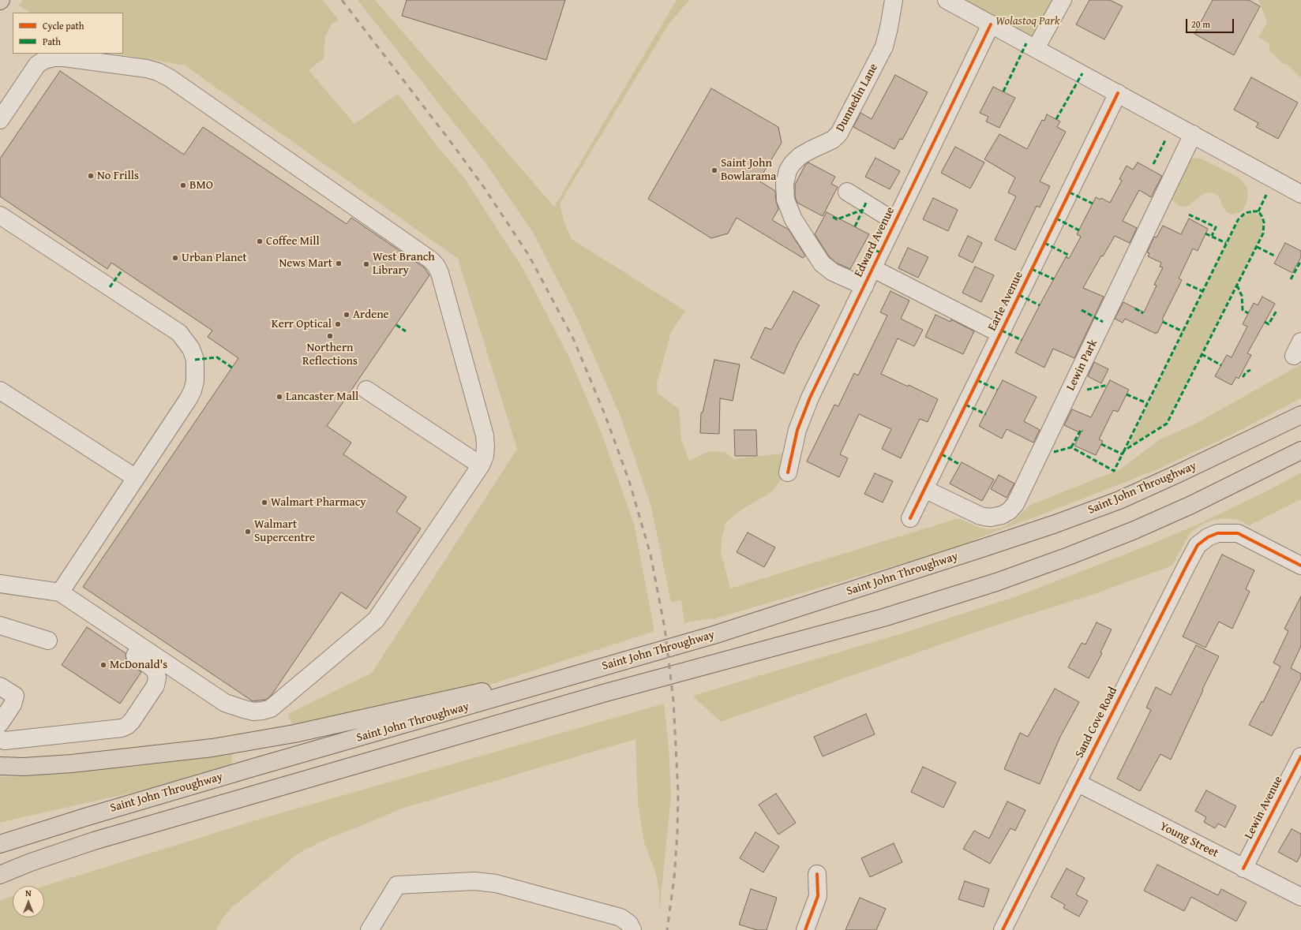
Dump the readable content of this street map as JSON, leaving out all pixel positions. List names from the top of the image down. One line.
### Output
{"streets":{"highway":["Saint John Throughway"],"street":["Dunnedin Lane","Edward Avenue","Earle Avenue","Lewin Park","Sand Cove Road","Lewin Avenue","Young Street"]},"crossings":[["Dunnedin Lane","Edward Avenue"],["Earle Avenue","Lewin Park"],["Sand Cove Road","Young Street"],["Lewin Avenue","Young Street"]],"parks":["Wolastoq Park"],"places":["Saint John Bowlarama","No Frills","BMO","Coffee Mill","Urban Planet","News Mart","West Branch Library","Ardene","Kerr Optical","Northern Reflections","Lancaster Mall","Walmart Pharmacy","Walmart Supercentre","McDonald's"],"legend":["Cycle path","Path"],"scale_bar":"20 m","north":"top"}
